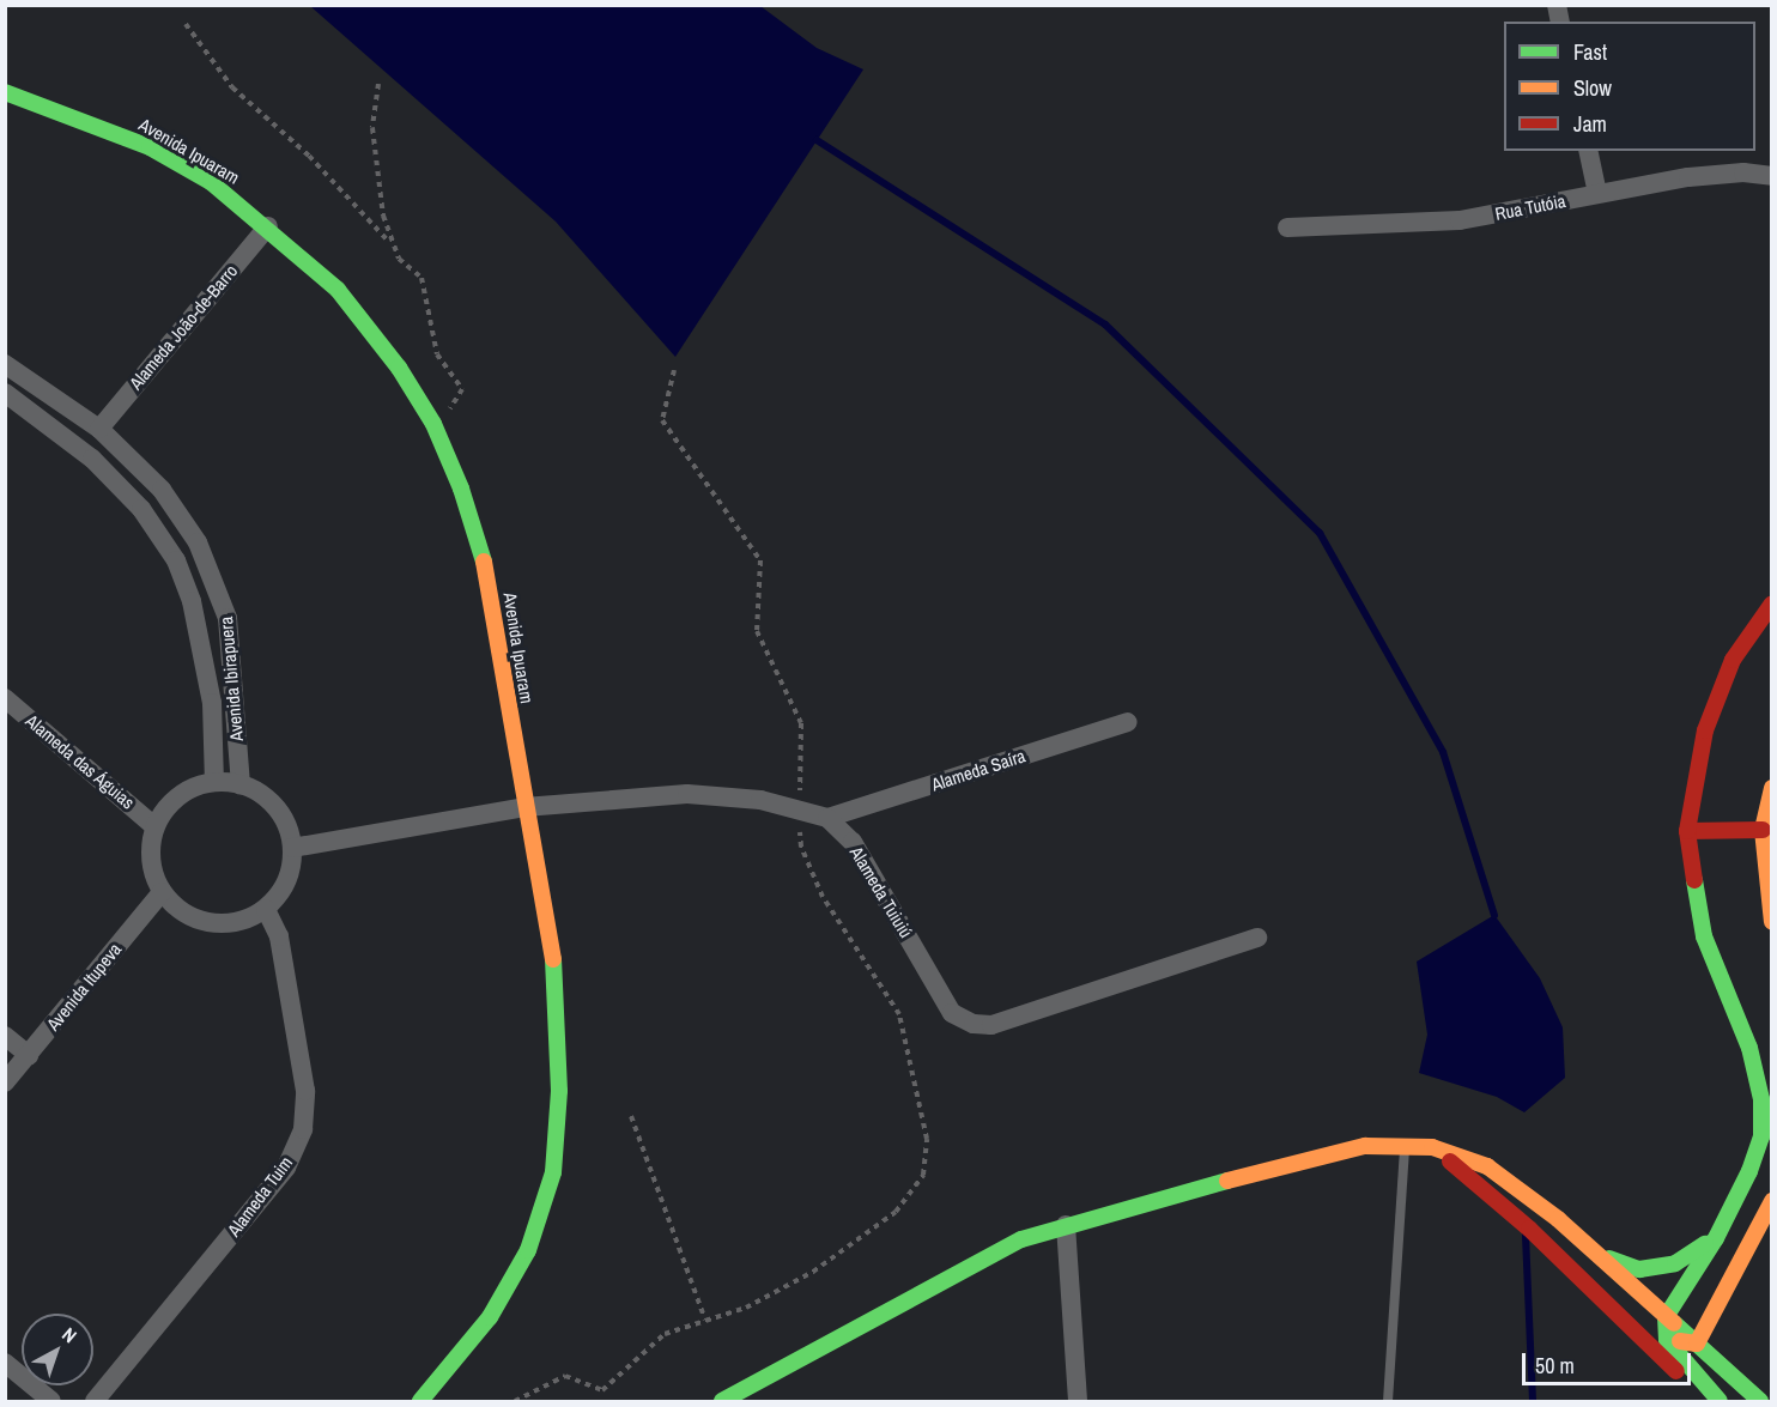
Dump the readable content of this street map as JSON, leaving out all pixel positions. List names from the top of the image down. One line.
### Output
{"streets":{"street":["Avenida Ipuaram","Rua Tutóia","Alameda João-de-Barro","Avenida Ibirapuera","Alameda das Águias","Alameda Saíra","Alameda Tuiuiú","Avenida Itupeva","Alameda Tuim"]},"crossings":[["Avenida Ipuaram","Alameda João-de-Barro"],["Alameda João-de-Barro","Avenida Ibirapuera"],["Avenida Ibirapuera","Alameda das Águias"],["Avenida Ibirapuera","Avenida Itupeva"],["Avenida Ibirapuera","Alameda Tuim"],["Alameda das Águias","Avenida Itupeva"],["Alameda das Águias","Alameda Tuim"],["Alameda Saíra","Alameda Tuiuiú"],["Avenida Itupeva","Alameda Tuim"]],"legend":["Fast","Slow","Jam"],"scale_bar":"50 m","north":"top right"}
